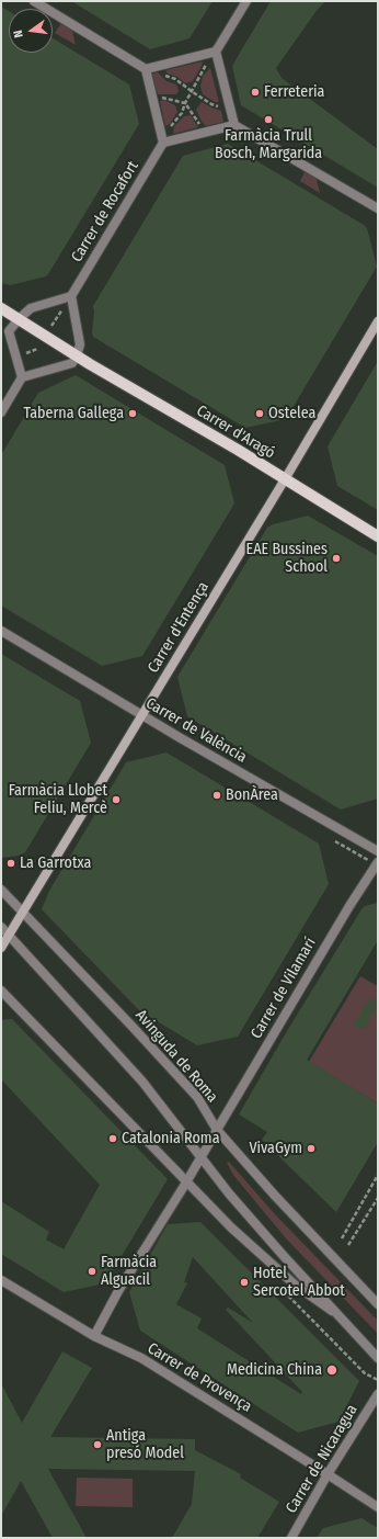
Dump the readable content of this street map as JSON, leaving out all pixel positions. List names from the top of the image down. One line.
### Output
{"streets":{"main road":["Carrer d'Aragó","Carrer d'Entença"],"street":["Carrer de Rocafort","Carrer de València","Carrer de Vilamarí","Avinguda de Roma","Carrer de Provença","Carrer de Nicaragua"]},"crossings":[["Carrer d'Aragó","Carrer d'Entença"],["Carrer d'Entença","Carrer de València"],["Carrer d'Entença","Avinguda de Roma"],["Carrer de Vilamarí","Avinguda de Roma"],["Carrer de Provença","Carrer de Nicaragua"]],"places":["Ferreteria","Farmàcia Trull Bosch, Margarida","Taberna Gallega","Ostelea","EAE Bussines School","BonÀrea","Farmàcia Llobet Feliu, Mercè","La Garrotxa","Catalonia Roma","VivaGym","Farmàcia Alguacil","Hotel Sercotel Abbot","Medicina China","Antiga presó Model"],"north":"left"}
